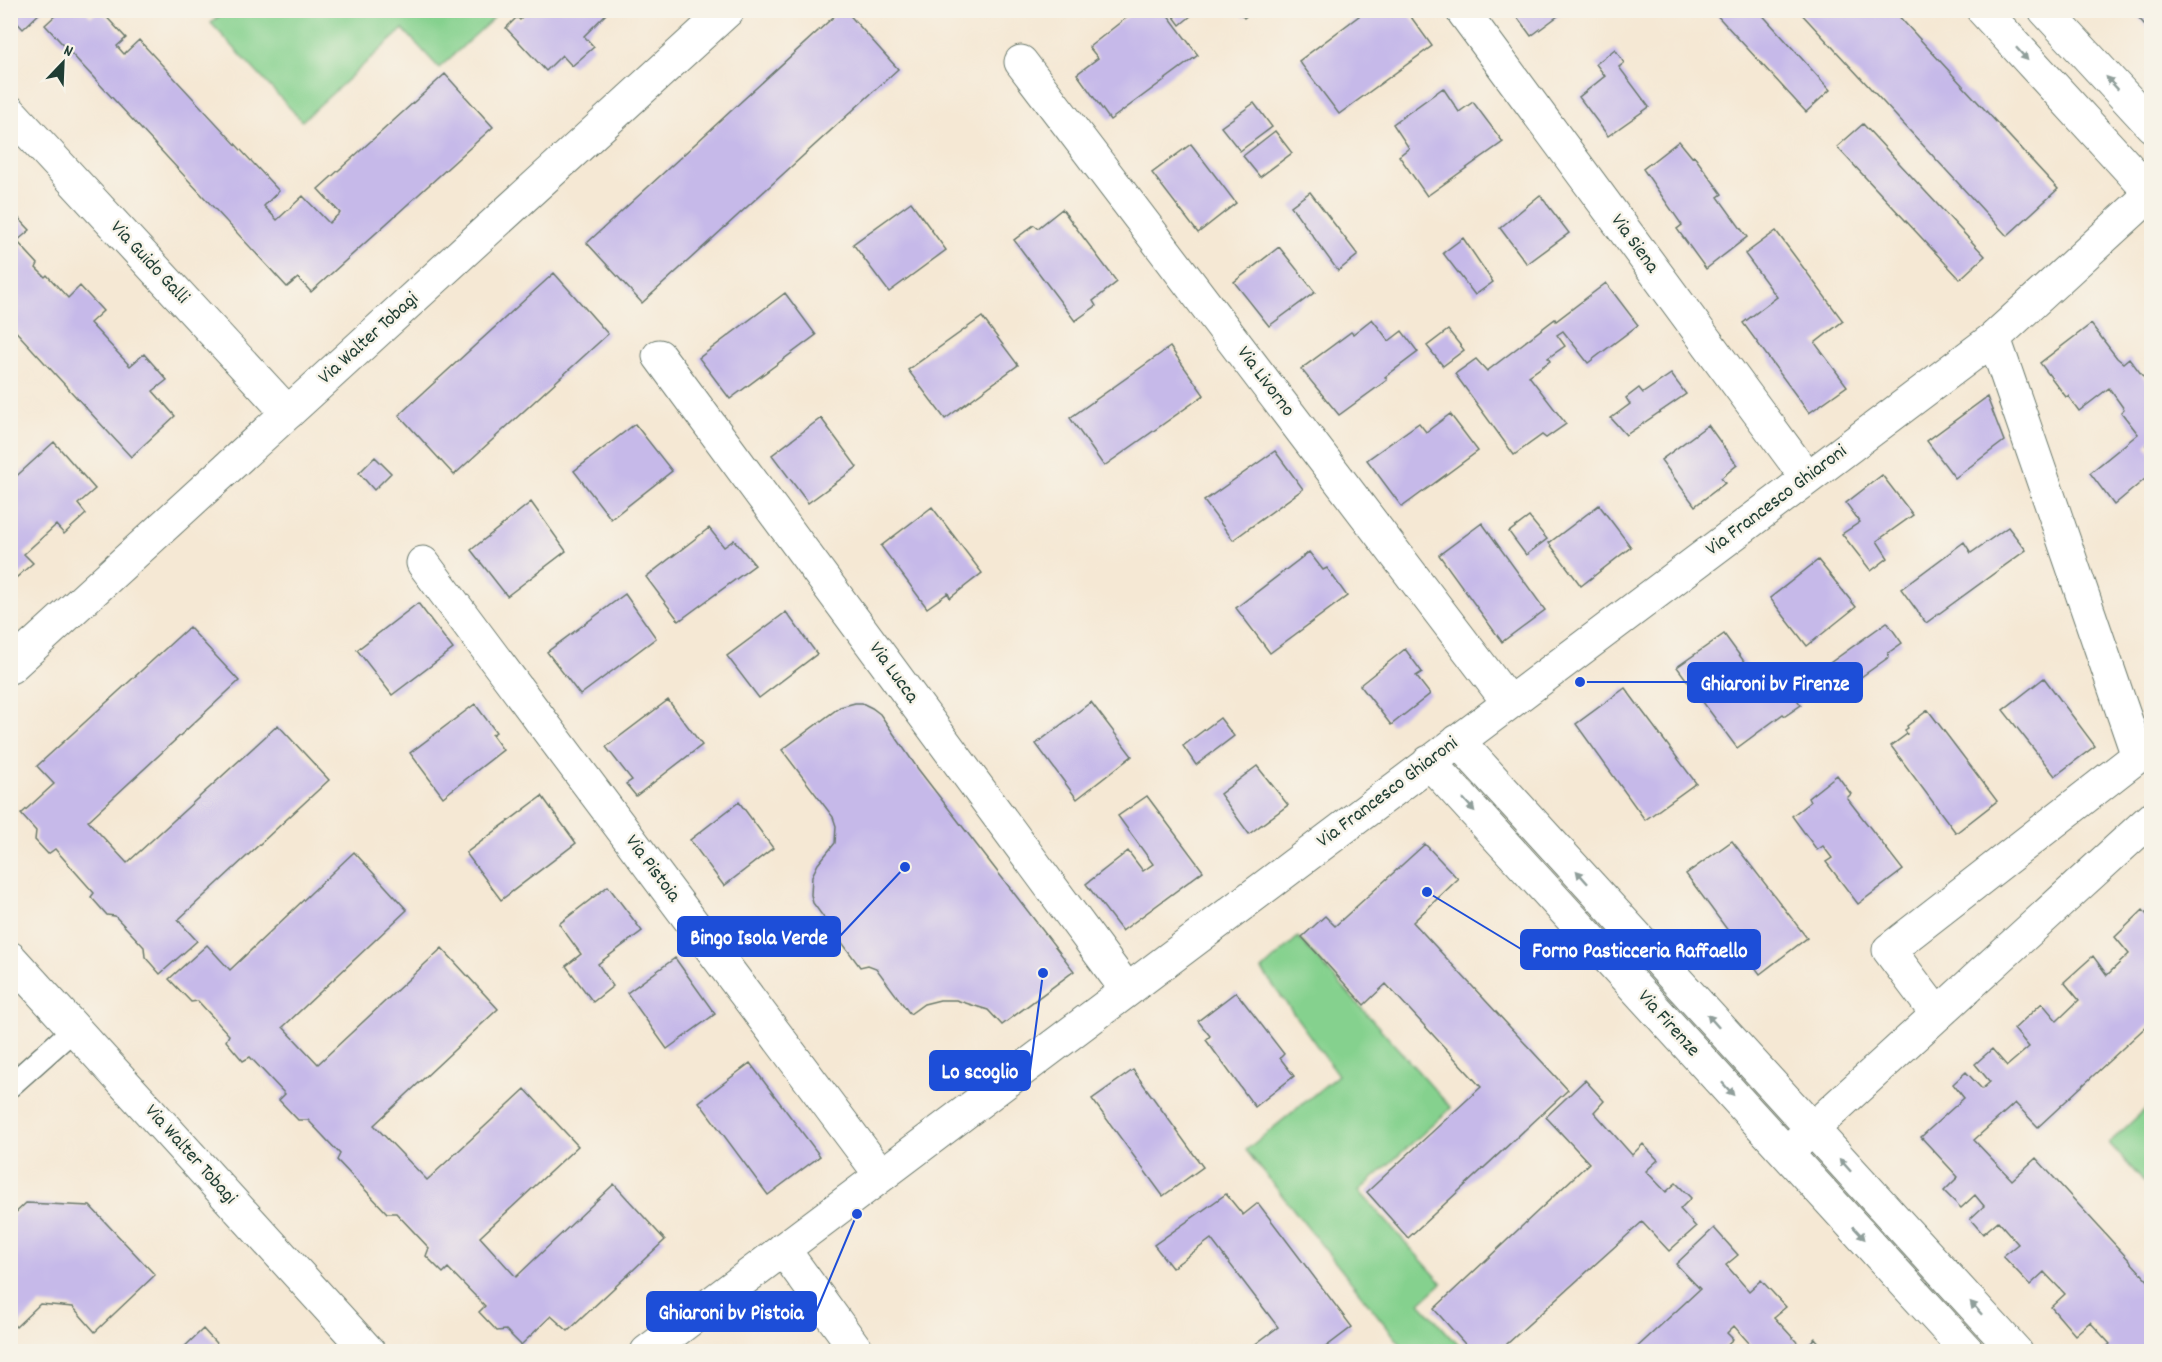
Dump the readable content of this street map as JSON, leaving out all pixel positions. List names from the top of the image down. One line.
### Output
{"streets":{"street":["Via Siena","Via Guido Galli","Via Walter Tobagi","Via Livorno","Via Francesco Ghiaroni","Via Lucca","Via Pistoia","Via Firenze"]},"crossings":[["Via Siena","Via Francesco Ghiaroni"],["Via Guido Galli","Via Walter Tobagi"],["Via Livorno","Via Francesco Ghiaroni"],["Via Francesco Ghiaroni","Via Lucca"],["Via Francesco Ghiaroni","Via Pistoia"],["Via Francesco Ghiaroni","Via Firenze"]],"places":["Ghiaroni bv Firenze","Bingo Isola Verde","Forno Pasticceria Raffaello","Lo scoglio","Ghiaroni bv Pistoia"],"north":"top right"}
